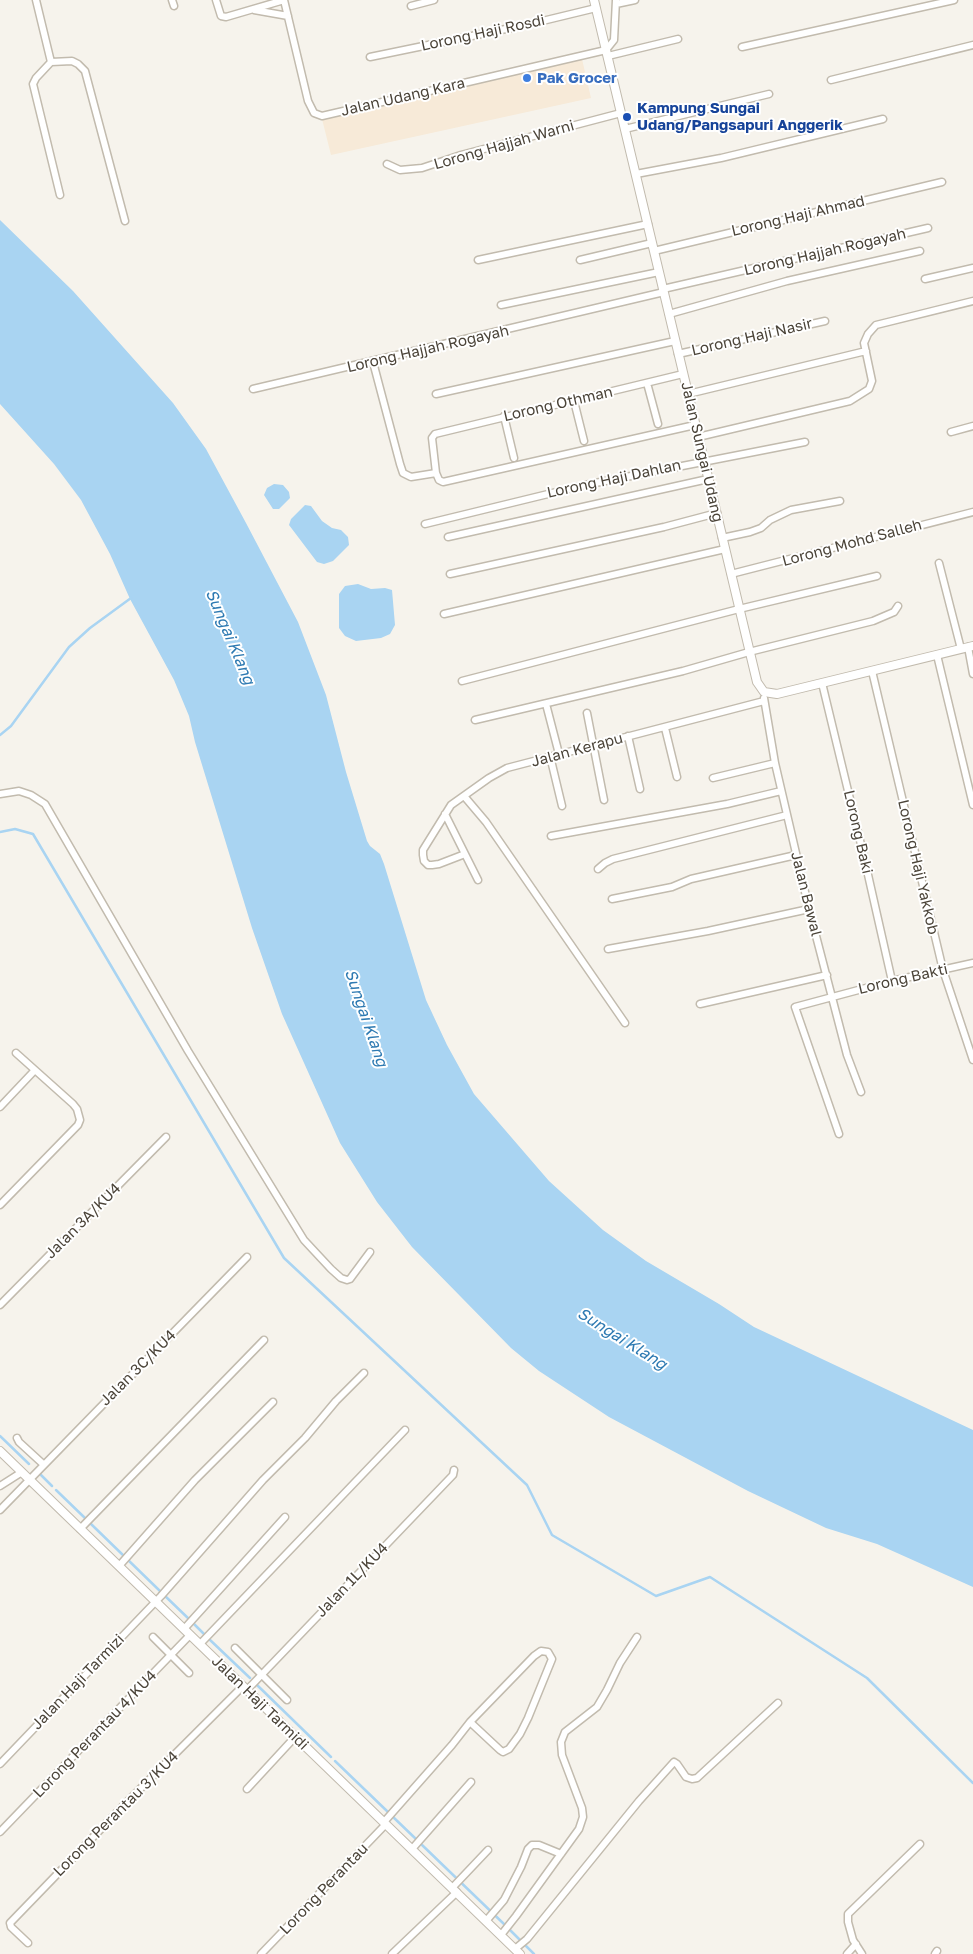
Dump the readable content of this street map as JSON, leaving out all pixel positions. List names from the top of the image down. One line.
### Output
{"streets":{"street":["Lorong Haji Rosdi","Jalan Udang Kara","Lorong Hajjah Warni","Lorong Haji Ahmad","Lorong Hajjah Rogayah","Lorong Haji Nasir","Lorong Othman","Jalan Sungai Udang","Lorong Haji Dahlan","Lorong Mohd Salleh","Jalan Kerapu","Lorong Baki","Lorong Haji Yakkob","Jalan Bawal","Lorong Bakti","Jalan 3A/KU4","Jalan 3C/KU4","Jalan 1L/KU4","Jalan Haji Tarmizi","Jalan Haji Tarmidi","Lorong Perantau 4/KU4","Lorong Perantau 3/KU4","Lorong Perantau"]},"crossings":[["Lorong Haji Rosdi","Jalan Sungai Udang"],["Jalan Udang Kara","Jalan Sungai Udang"],["Lorong Hajjah Warni","Jalan Sungai Udang"],["Lorong Haji Ahmad","Jalan Sungai Udang"],["Lorong Hajjah Rogayah","Jalan Sungai Udang"],["Lorong Haji Nasir","Jalan Sungai Udang"],["Lorong Othman","Jalan Sungai Udang"],["Jalan Sungai Udang","Lorong Haji Dahlan"],["Jalan Sungai Udang","Lorong Mohd Salleh"],["Jalan Sungai Udang","Jalan Bawal"],["Jalan Kerapu","Jalan Bawal"],["Lorong Baki","Lorong Bakti"],["Lorong Haji Yakkob","Lorong Bakti"],["Jalan Bawal","Lorong Bakti"],["Jalan 3C/KU4","Jalan Haji Tarmidi"],["Jalan 1L/KU4","Jalan Haji Tarmidi"],["Jalan 1L/KU4","Lorong Perantau 3/KU4"],["Jalan Haji Tarmizi","Jalan Haji Tarmidi"],["Jalan Haji Tarmidi","Lorong Perantau 4/KU4"],["Jalan Haji Tarmidi","Lorong Perantau 3/KU4"],["Jalan Haji Tarmidi","Lorong Perantau"]],"water":["Sungai Klang"],"places":["Pak Grocer","Kampung Sungai Udang/Pangsapuri Anggerik"]}
